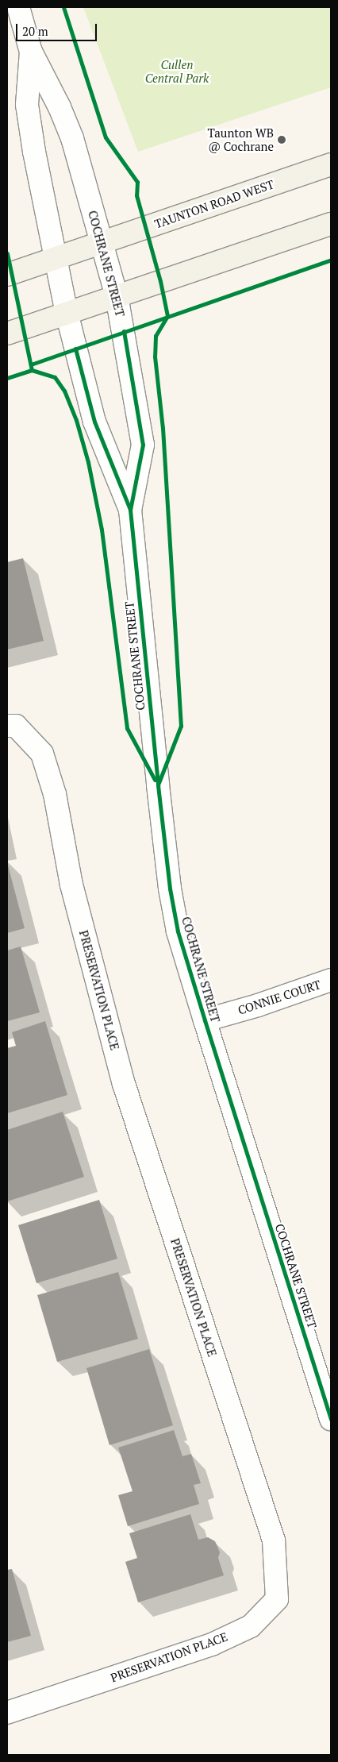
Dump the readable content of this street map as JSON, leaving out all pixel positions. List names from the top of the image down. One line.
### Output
{"streets":{"main road":["TAUNTON ROAD WEST"],"street":["COCHRANE STREET","PRESERVATION PLACE","CONNIE COURT"]},"crossings":[["TAUNTON ROAD WEST","COCHRANE STREET"],["COCHRANE STREET","CONNIE COURT"]],"parks":["Cullen Central Park"],"places":["Taunton WB @ Cochrane"],"scale_bar":"20 m"}
